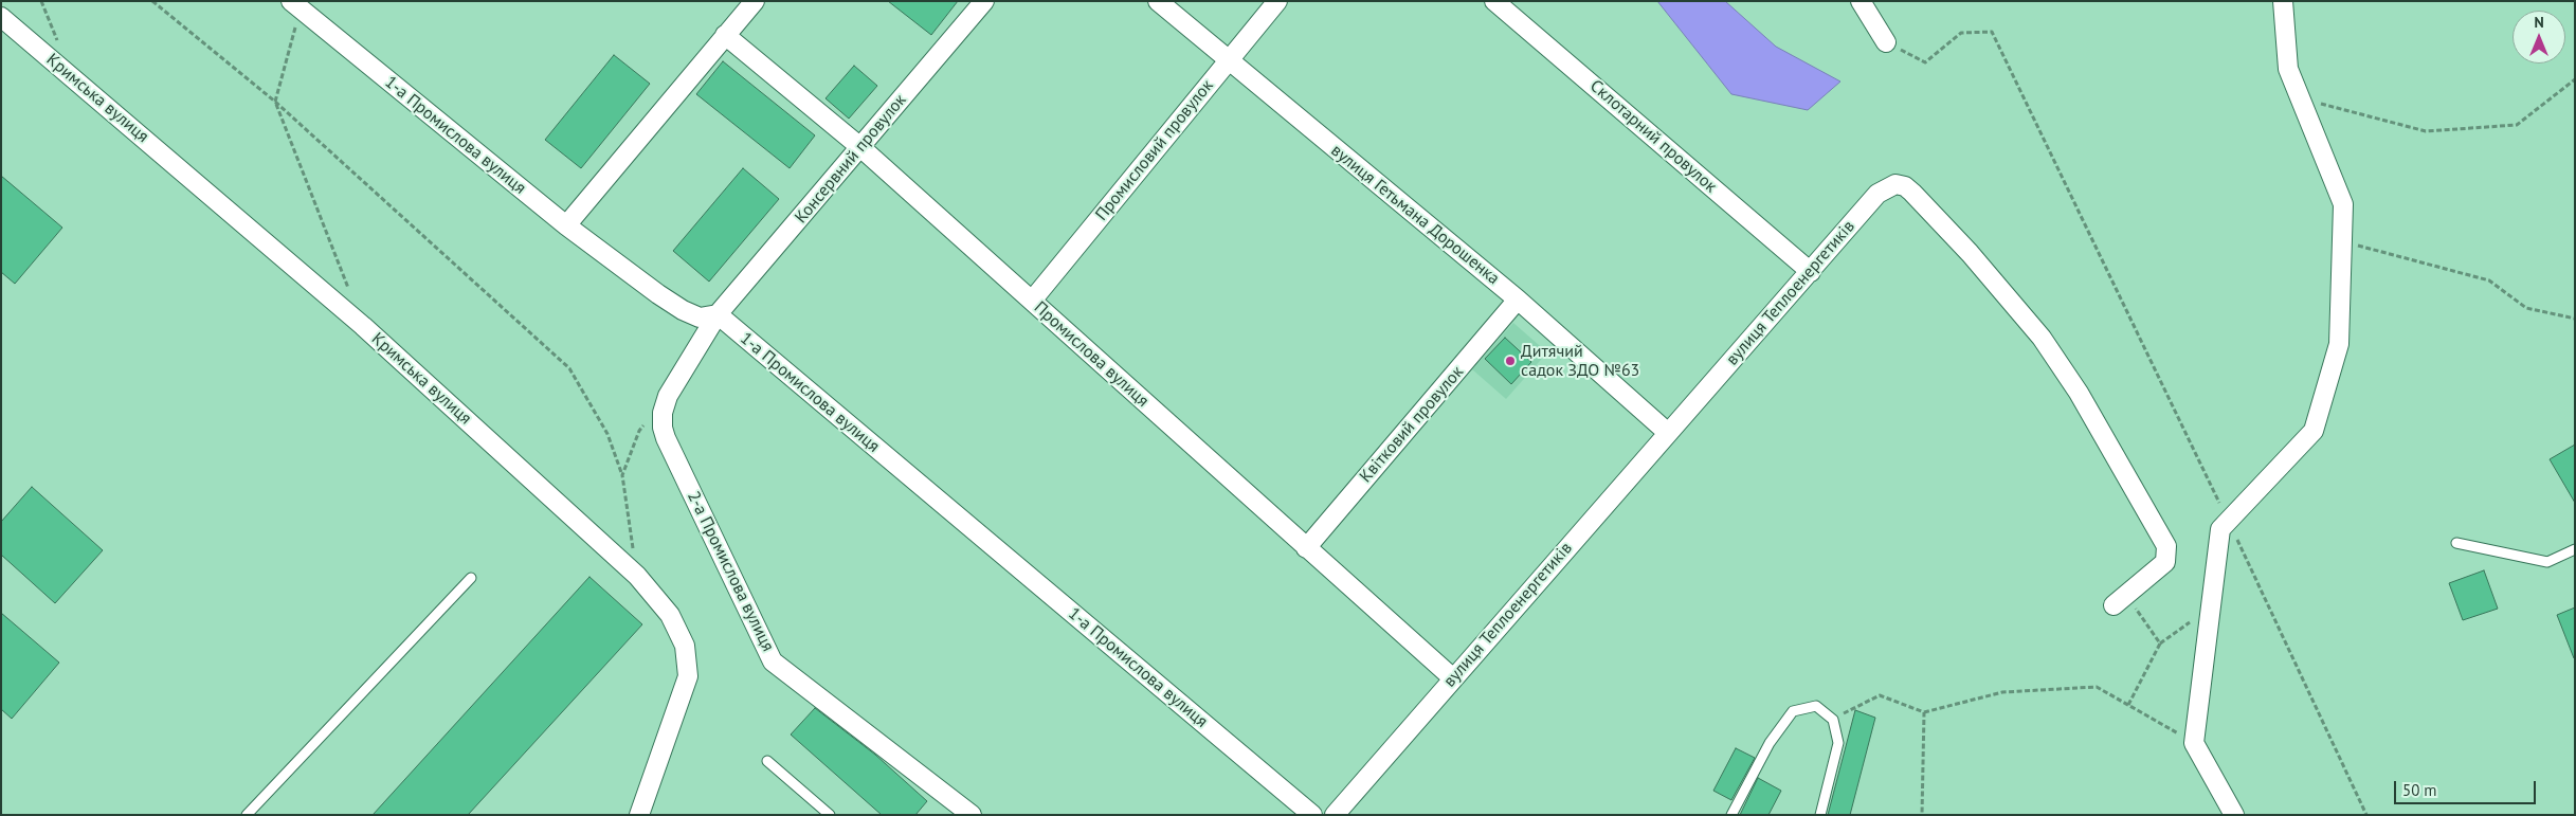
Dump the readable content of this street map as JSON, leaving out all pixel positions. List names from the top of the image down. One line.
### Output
{"streets":{"street":["Кримська вулиця","1-а Промислова вулиця","Склотарний провулок","Промисловий провулок","Консервний провулок","вулиця Гетьмана Дорошенка","вулиця Теплоенергетиків","Промислова вулиця","Квітковий провулок","2-а Промислова вулиця"]},"crossings":[["1-а Промислова вулиця","Консервний провулок"],["1-а Промислова вулиця","2-а Промислова вулиця"],["Склотарний провулок","вулиця Теплоенергетиків"],["Промисловий провулок","вулиця Гетьмана Дорошенка"],["Промисловий провулок","Промислова вулиця"],["Консервний провулок","Промислова вулиця"],["Консервний провулок","2-а Промислова вулиця"],["вулиця Гетьмана Дорошенка","вулиця Теплоенергетиків"],["вулиця Гетьмана Дорошенка","Квітковий провулок"],["вулиця Теплоенергетиків","Промислова вулиця"],["Промислова вулиця","Квітковий провулок"]],"places":["Дитячий садок ЗДО №63"],"scale_bar":"50 m","north":"top"}
